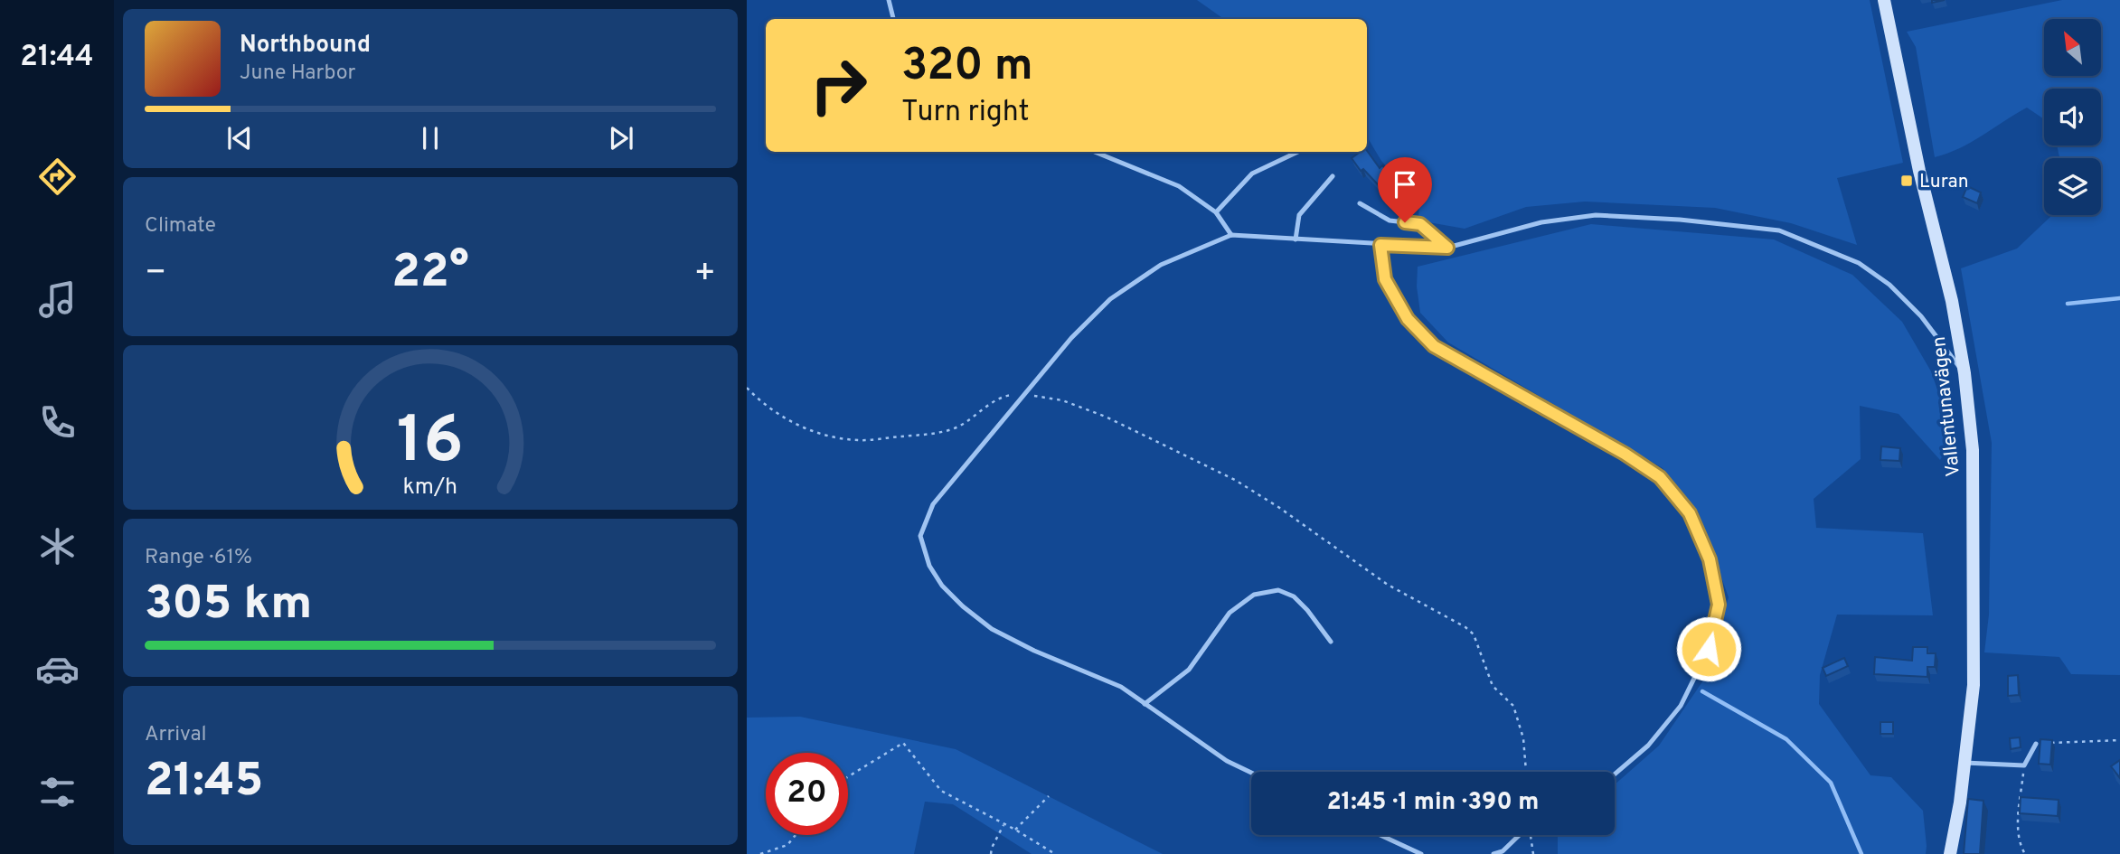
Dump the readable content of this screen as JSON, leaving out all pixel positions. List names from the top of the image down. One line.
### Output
{"streets":{"main road":["Vallentunavägen"]},"places":{"transit":["Luran"]},"north":"top left","page":{"tabs":"21:44","turn":["320 m","Turn right"],"song":["Northbound","June Harbor"],"tile":["Climate",["Range · 61%","305 km"],["Arrival","21:45"]],"heat":["−","22°","+"],"limit":"20","trip":"21:45 · 1 min · 390 m","gauge":["16","km/h"]}}
